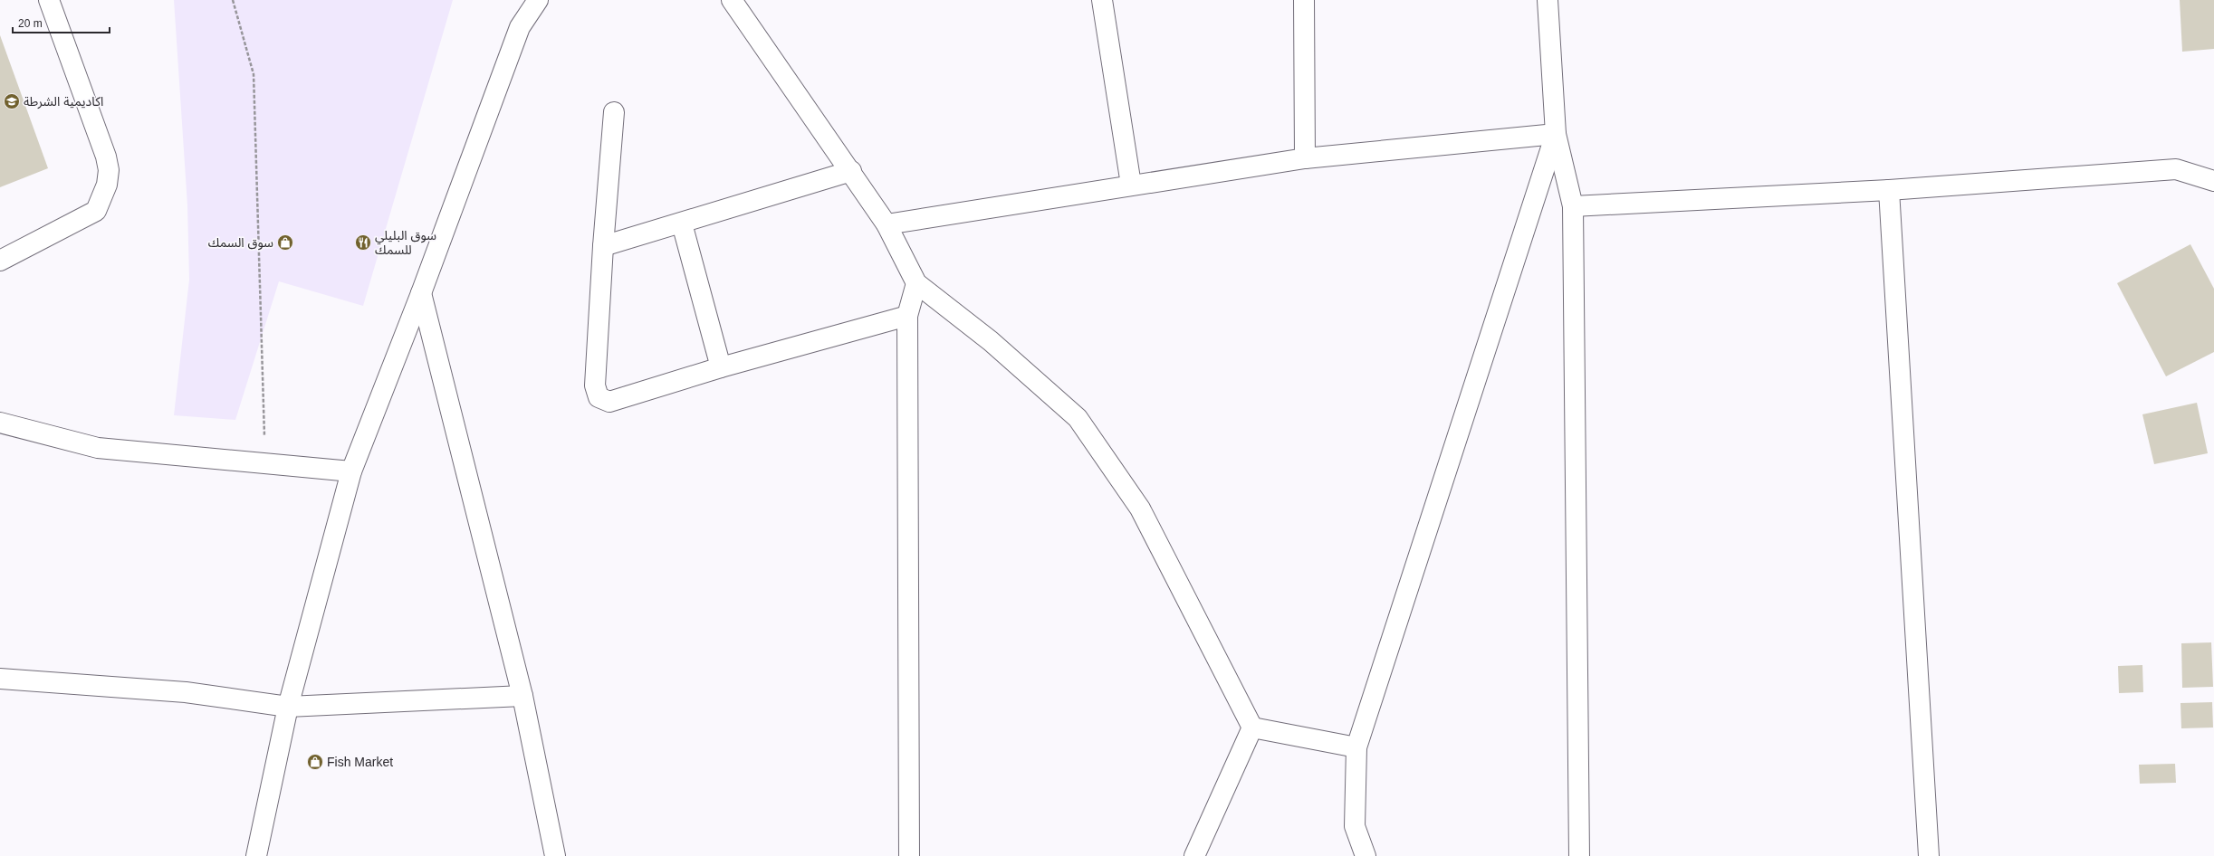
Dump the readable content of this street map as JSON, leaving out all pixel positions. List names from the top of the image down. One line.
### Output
{"places":{"school or university":["اكاديمية الشرطة"],"shop":["سوق السمك","Fish Market"],"restaurant":["سوق البليلي للسمك"]},"scale_bar":"20 m"}
